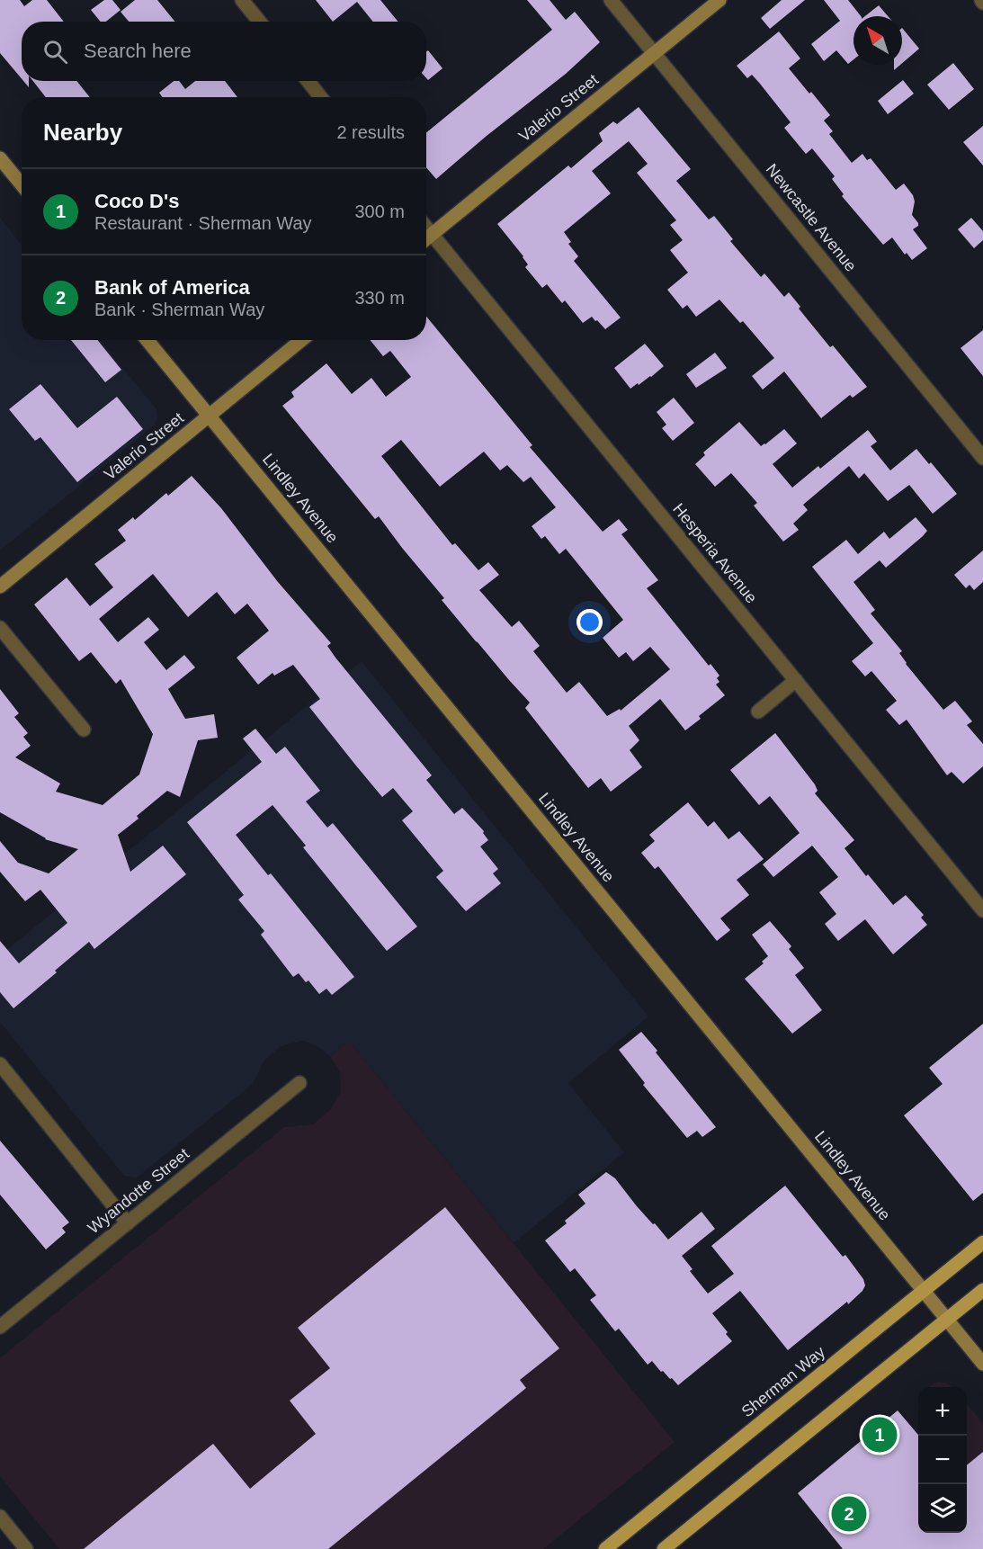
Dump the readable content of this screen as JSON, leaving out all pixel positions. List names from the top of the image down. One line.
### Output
{"streets":{"main road":["Valerio Street","Lindley Avenue","Sherman Way"],"street":["Newcastle Avenue","Hesperia Avenue","Wyandotte Street"]},"crossings":[["Valerio Street","Newcastle Avenue"],["Valerio Street","Lindley Avenue"],["Valerio Street","Hesperia Avenue"],["Lindley Avenue","Sherman Way"]],"north":"top left","page":{"search":"Search here","heading":["Nearby","2 results"],"list":[{"mark":"1","name":"Coco D's","note":"Restaurant · Sherman Way","value":"300 m"},{"mark":"2","name":"Bank of America","note":"Bank · Sherman Way","value":"330 m"}],"map_buttons":["+","−"],"pins":["1","2"]}}
